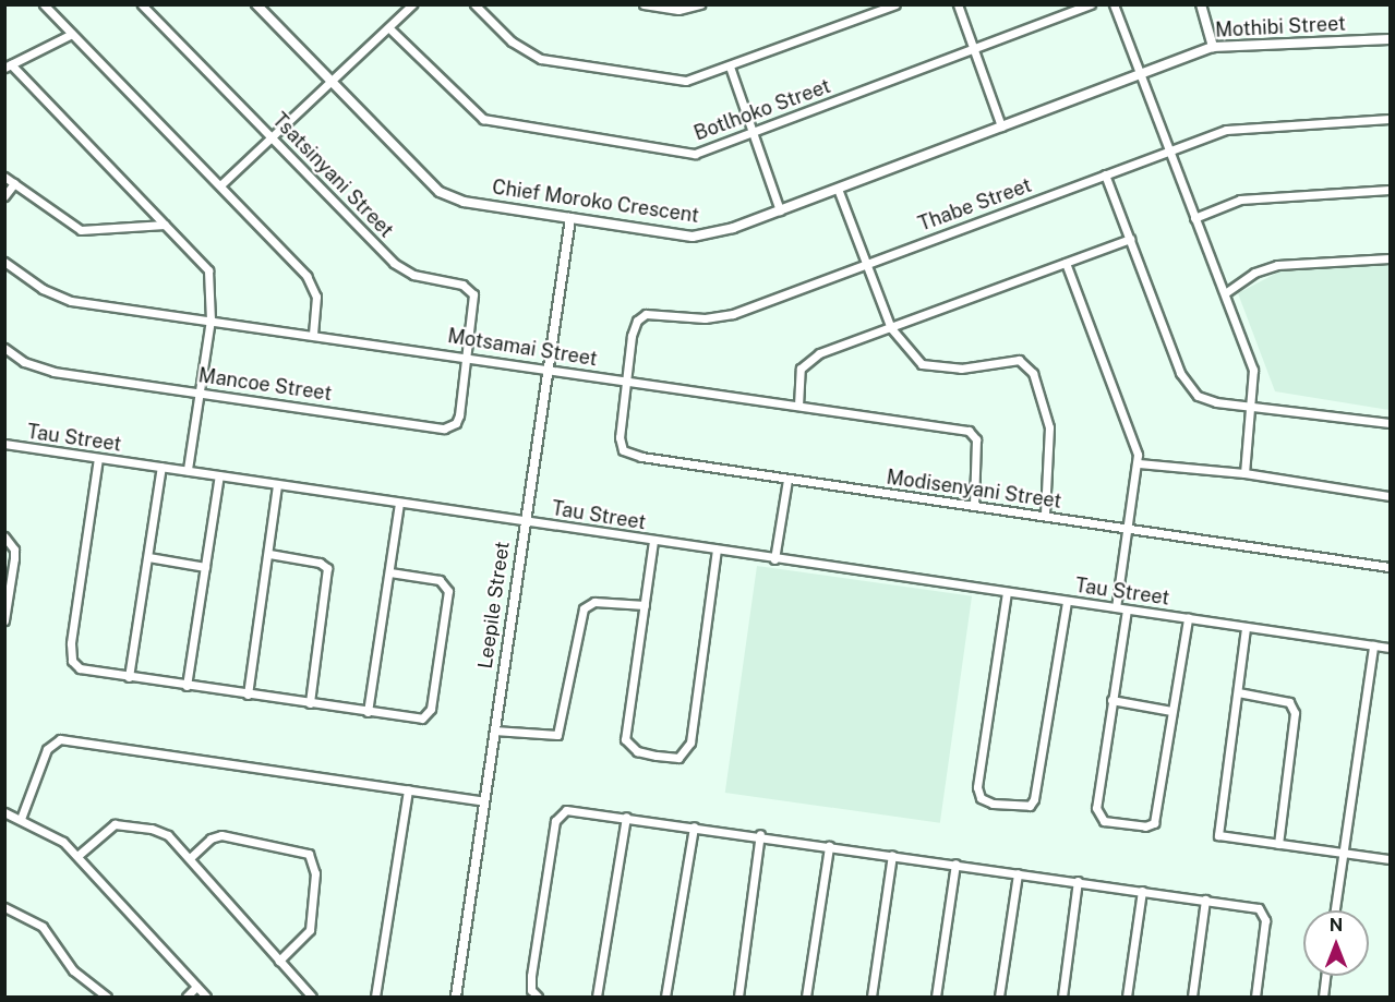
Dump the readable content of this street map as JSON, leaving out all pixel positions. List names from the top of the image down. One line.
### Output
{"streets":{"street":["Mothibi Street","Botlhoko Street","Tsatsinyani Street","Chief Moroko Crescent","Thabe Street","Motsamai Street","Mancoe Street","Tau Street","Modisenyani Street","Leepile Street"]},"crossings":[["Mothibi Street","Chief Moroko Crescent"],["Tsatsinyani Street","Motsamai Street"],["Tsatsinyani Street","Mancoe Street"],["Chief Moroko Crescent","Leepile Street"],["Thabe Street","Motsamai Street"],["Thabe Street","Modisenyani Street"],["Motsamai Street","Mancoe Street"],["Motsamai Street","Modisenyani Street"],["Motsamai Street","Leepile Street"],["Tau Street","Leepile Street"]],"north":"top"}
